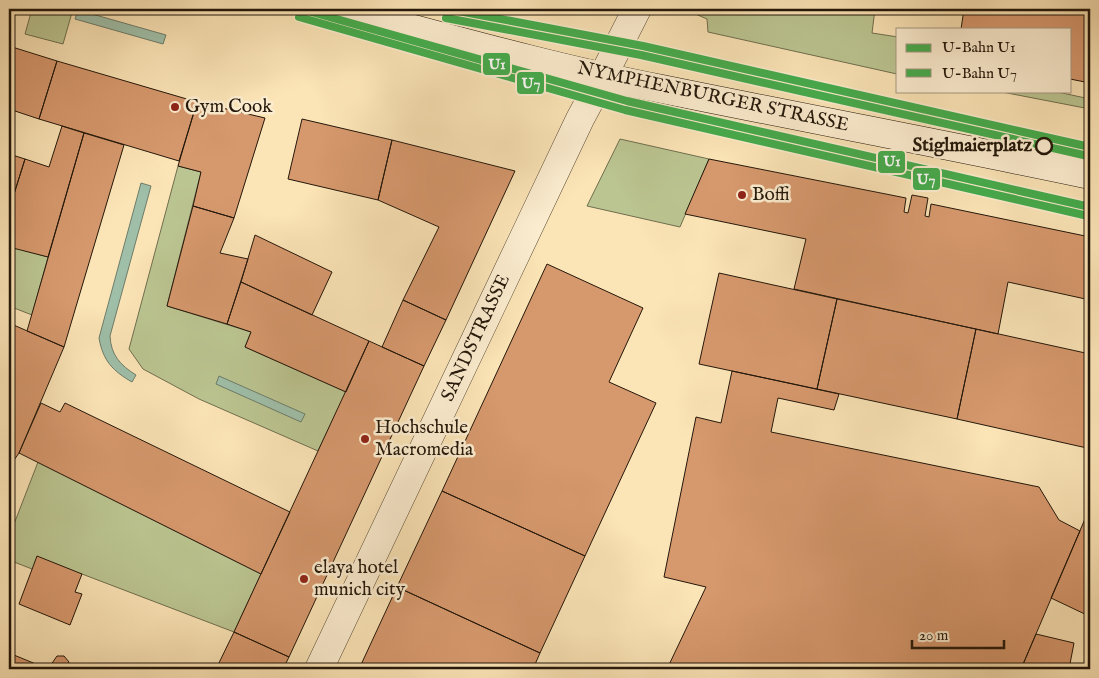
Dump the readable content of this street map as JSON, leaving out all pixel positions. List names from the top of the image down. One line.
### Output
{"streets":{"main road":["NYMPHENBURGER STRASSE","SANDSTRASSE"]},"crossings":[["NYMPHENBURGER STRASSE","SANDSTRASSE"]],"places":["Gym Cook","Stiglmaierplatz","Boffi","Hochschule Macromedia","elaya hotel munich city"],"lines":["metro line U1","metro line U7"],"legend":["U-Bahn U1","U-Bahn U7"],"scale_bar":"20 m"}
